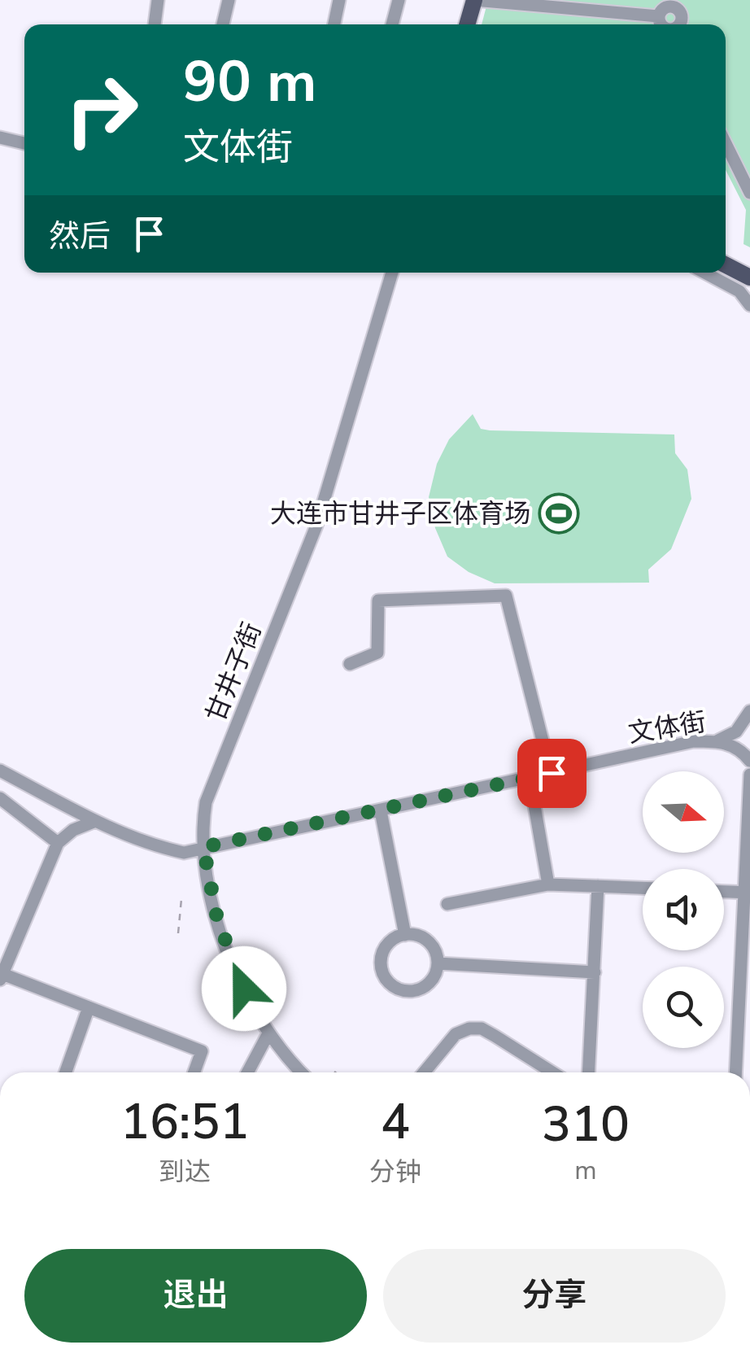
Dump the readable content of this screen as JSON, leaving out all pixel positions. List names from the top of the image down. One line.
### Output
{"streets":{"street":["甘井子街","文体街"]},"crossings":[["甘井子街","文体街"]],"places":{"sports":["大连市甘井子区体育场"]},"north":"right","page":{"turn":["90 m","文体街"],"then":"然后","eta":["16:51","到达","4","分钟","310","m"],"buttons":["退出","分享"]}}
